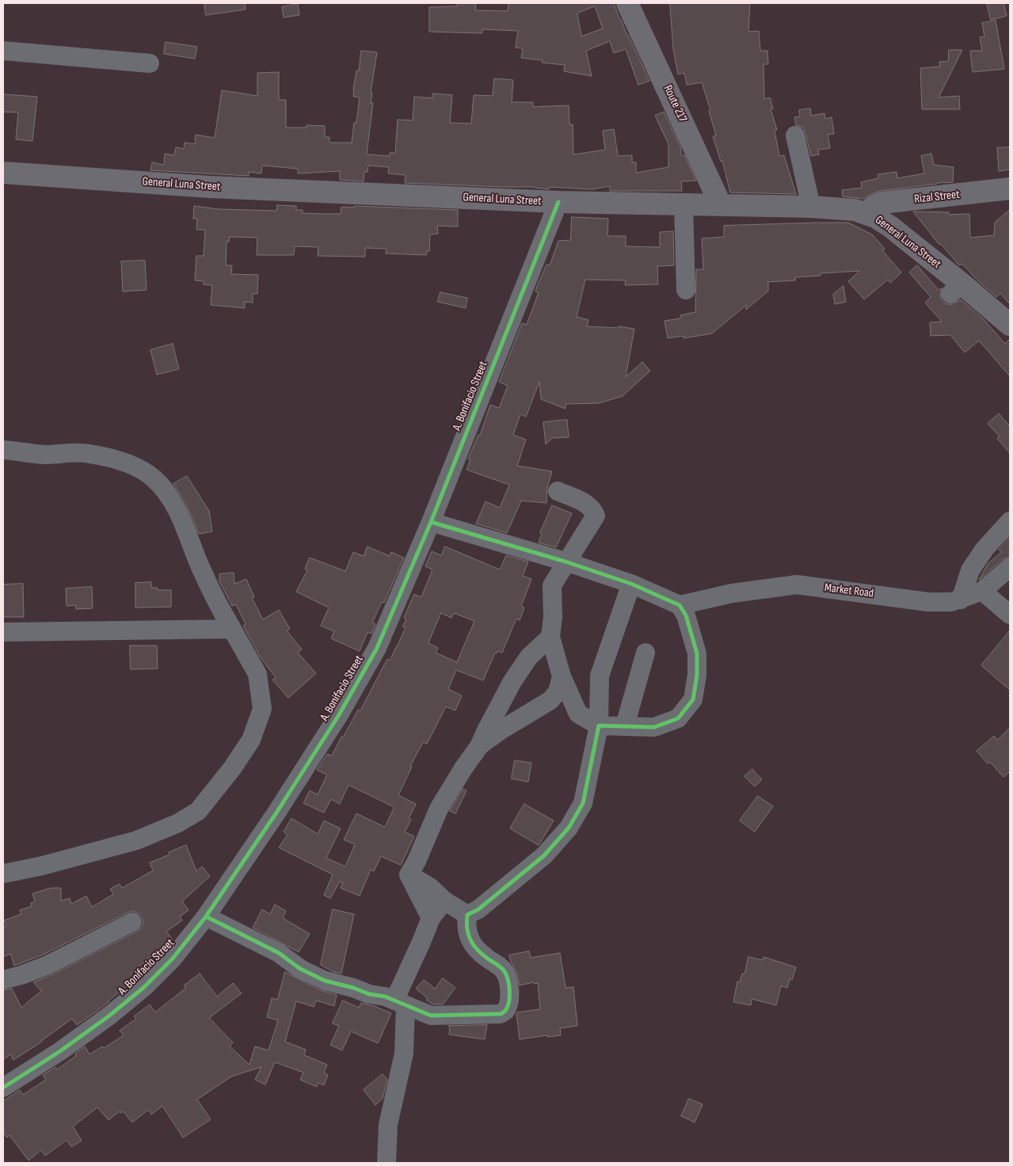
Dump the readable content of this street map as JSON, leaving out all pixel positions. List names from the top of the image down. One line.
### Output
{"streets":{"main road":["Route 217","General Luna Street","Rizal Street"],"street":["A. Bonifacio Street","Market Road"]},"crossings":[["Route 217","General Luna Street"],["General Luna Street","Rizal Street"],["General Luna Street","A. Bonifacio Street"]]}
